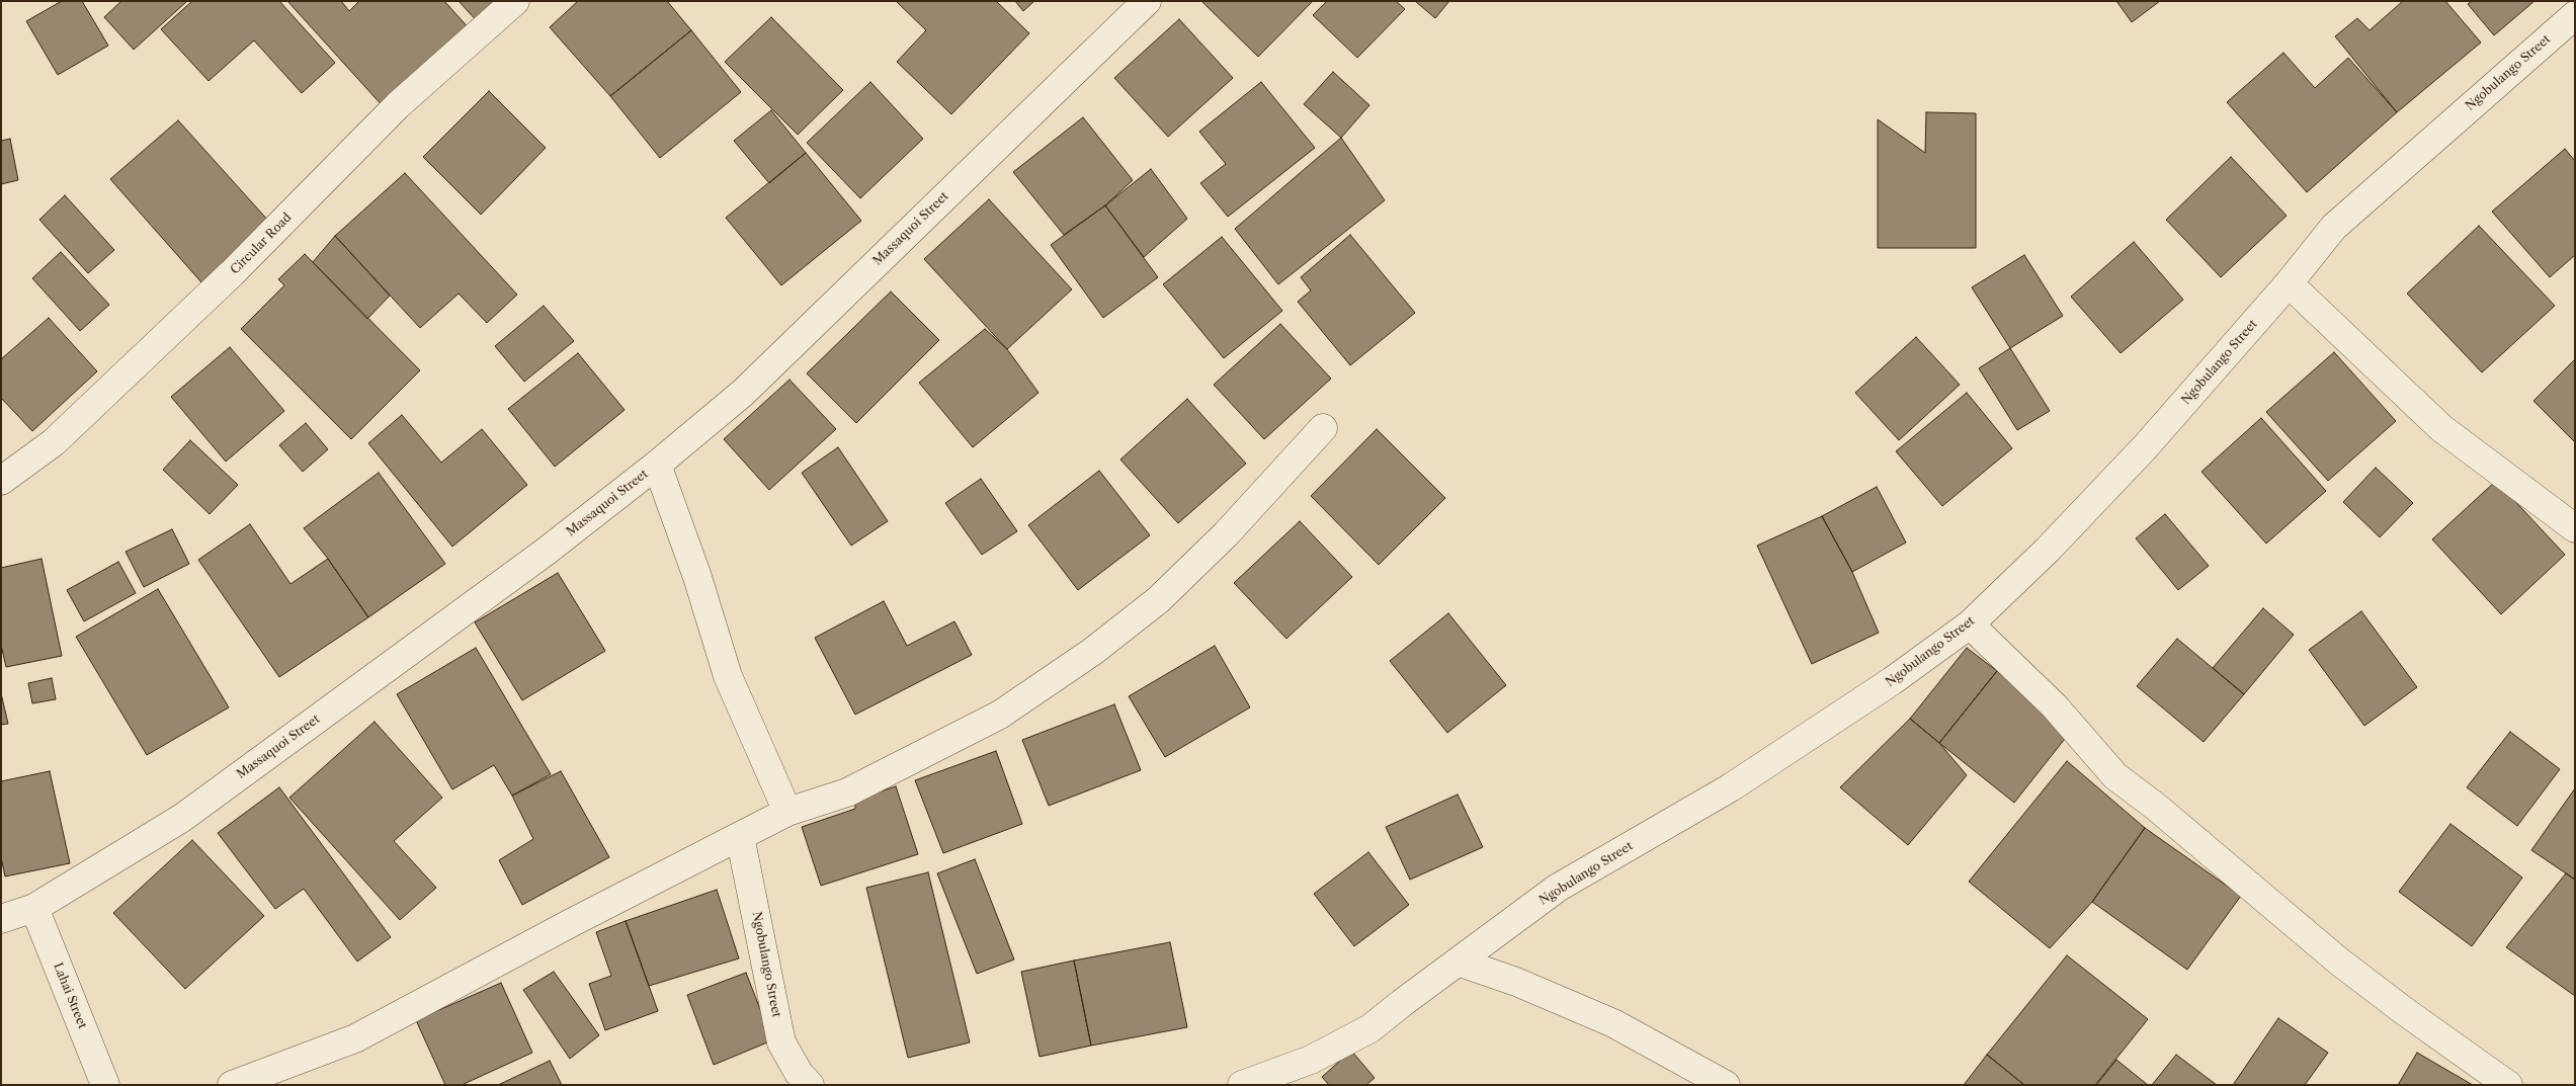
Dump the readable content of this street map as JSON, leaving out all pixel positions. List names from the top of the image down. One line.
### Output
{"streets":{"street":["Ngobulango Street","Massaquoi Street","Circular Road","Lahai Street"]},"crossings":[["Massaquoi Street","Lahai Street"]]}
